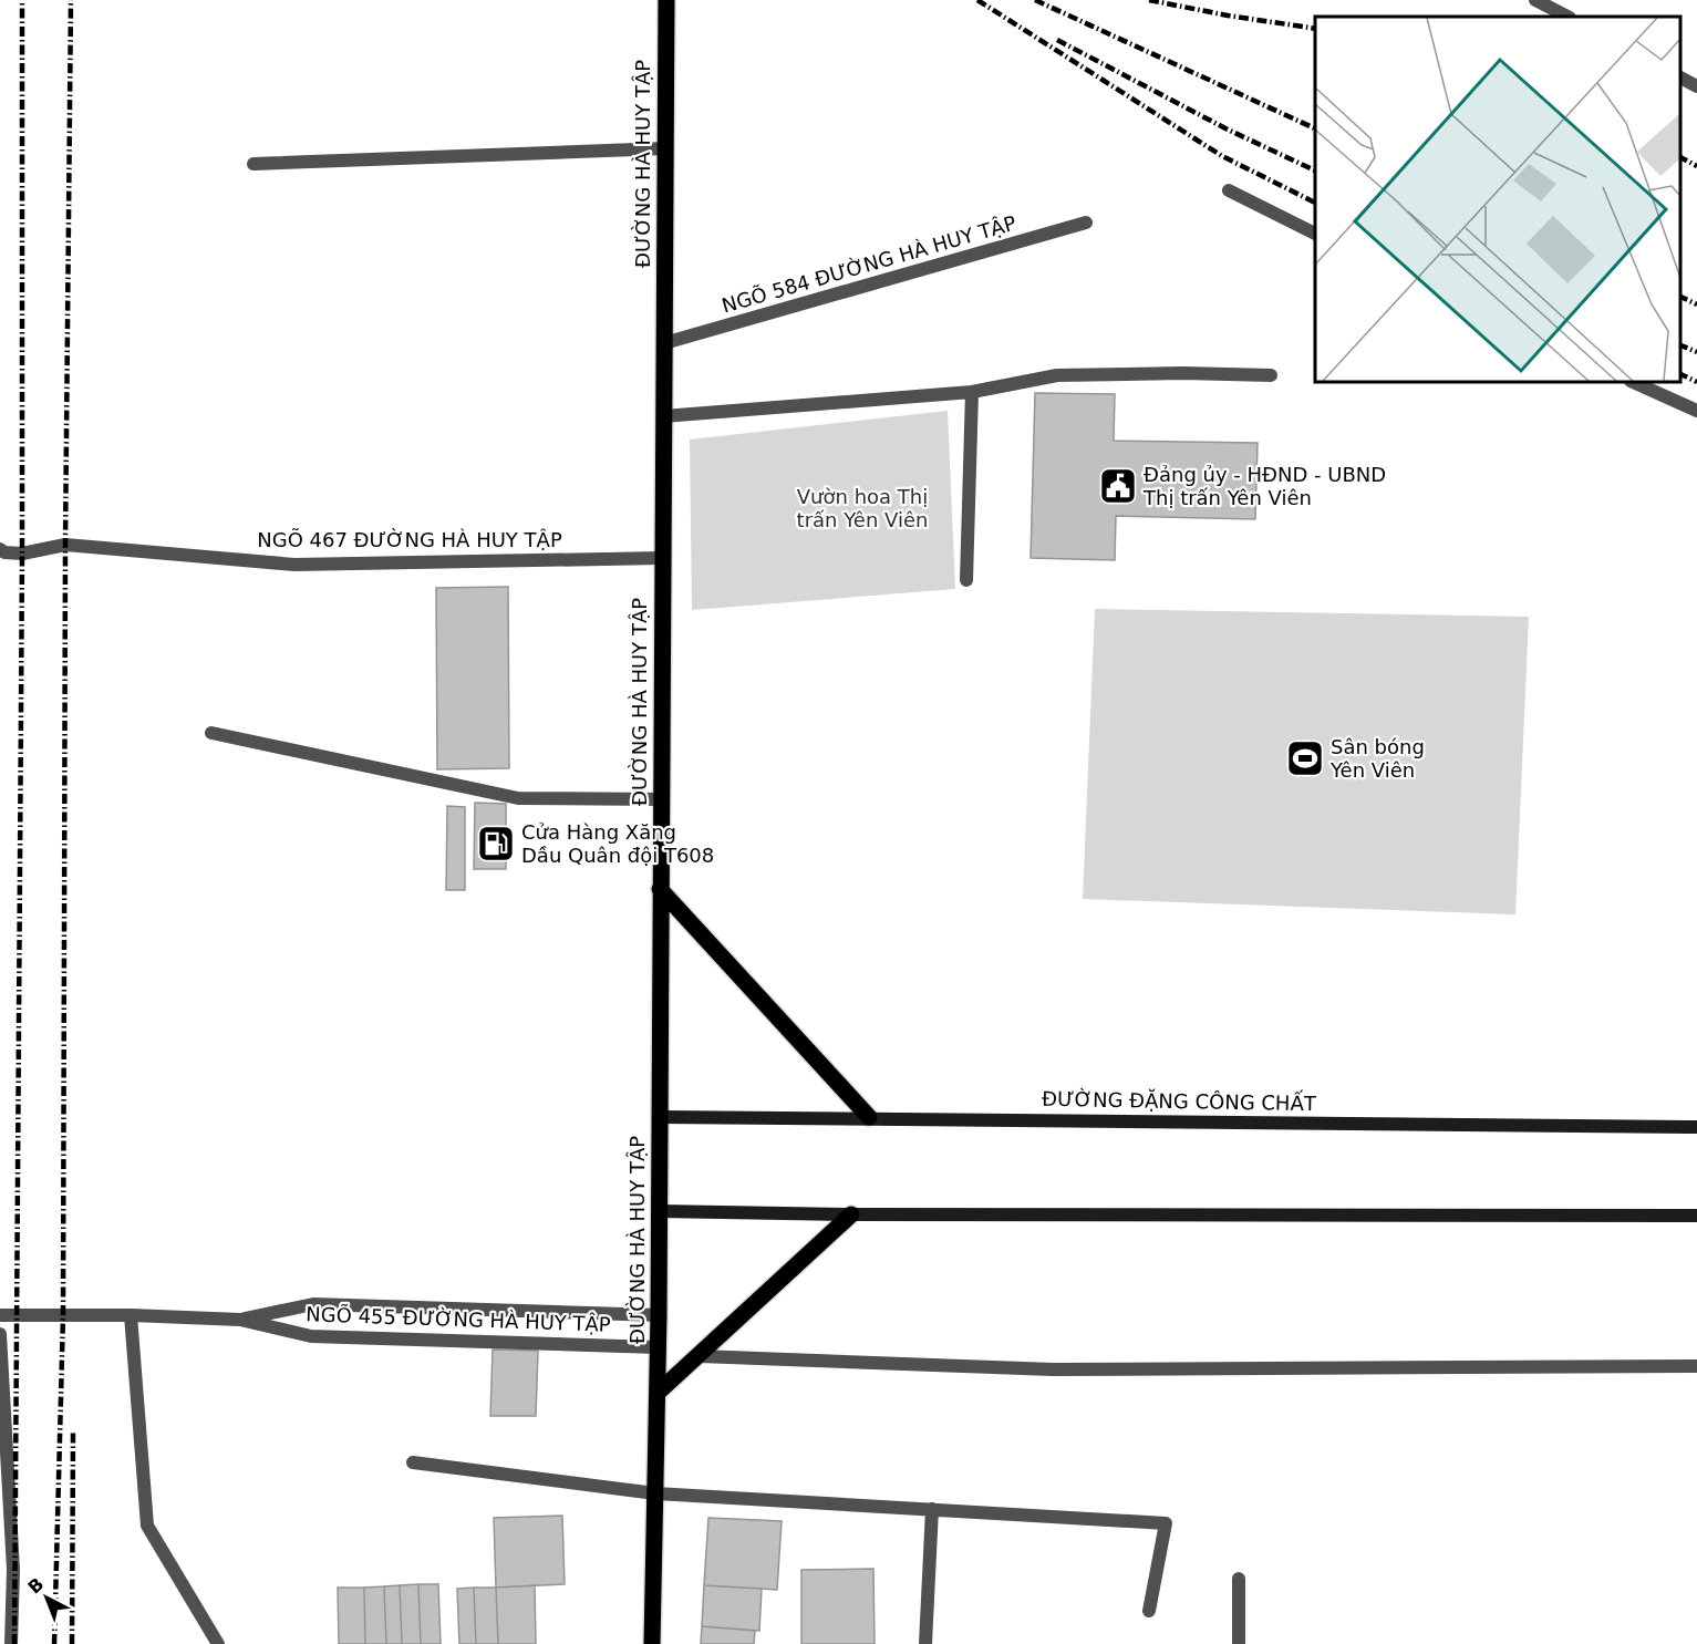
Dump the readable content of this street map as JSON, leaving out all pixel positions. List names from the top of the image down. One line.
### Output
{"streets":{"main road":["ĐƯỜNG HÀ HUY TẬP","ĐƯỜNG ĐẶNG CÔNG CHẤT"],"street":["NGÕ 584 ĐƯỜNG HÀ HUY TẬP","NGÕ 467 ĐƯỜNG HÀ HUY TẬP","NGÕ 455 ĐƯỜNG HÀ HUY TẬP"]},"crossings":[["ĐƯỜNG HÀ HUY TẬP","NGÕ 584 ĐƯỜNG HÀ HUY TẬP"],["ĐƯỜNG HÀ HUY TẬP","NGÕ 467 ĐƯỜNG HÀ HUY TẬP"],["ĐƯỜNG HÀ HUY TẬP","ĐƯỜNG ĐẶNG CÔNG CHẤT"],["ĐƯỜNG HÀ HUY TẬP","NGÕ 455 ĐƯỜNG HÀ HUY TẬP"]],"parks":["Vườn hoa Thị trấn Yên Viên"],"places":{"public building":["Đảng ủy - HĐND - UBND Thị trấn Yên Viên"],"sports":["Sân bóng Yên Viên"],"fuel station":["Cửa Hàng Xăng Dầu Quân đội T608"]},"north":"top left"}
